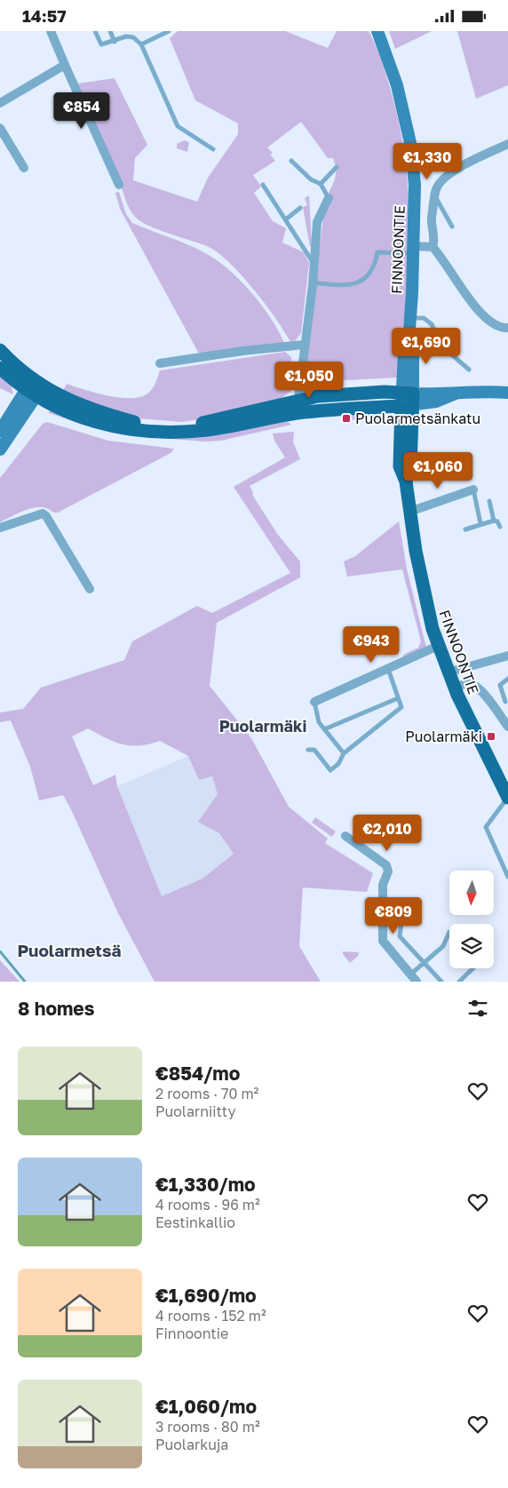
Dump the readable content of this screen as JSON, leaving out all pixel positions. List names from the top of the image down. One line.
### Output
{"streets":{"main road":["FINNOONTIE"]},"districts":["Puolarmäki","Puolarmetsä"],"places":{"transit":["Puolarmetsänkatu","Puolarmäki"]},"north":"bottom","page":{"status":"14:57","price":["€854","€1,330","€1,690","€1,050","€1,060","€943","€2,010","€809"],"heading":"8 homes","list":[{"name":"€854/mo","note":"2 rooms · 70 m² · Puolarniitty"},{"name":"€1,330/mo","note":"4 rooms · 96 m² · Eestinkallio"},{"name":"€1,690/mo","note":"4 rooms · 152 m² · Finnoontie"},{"name":"€1,060/mo","note":"3 rooms · 80 m² · Puolarkuja"}]}}
